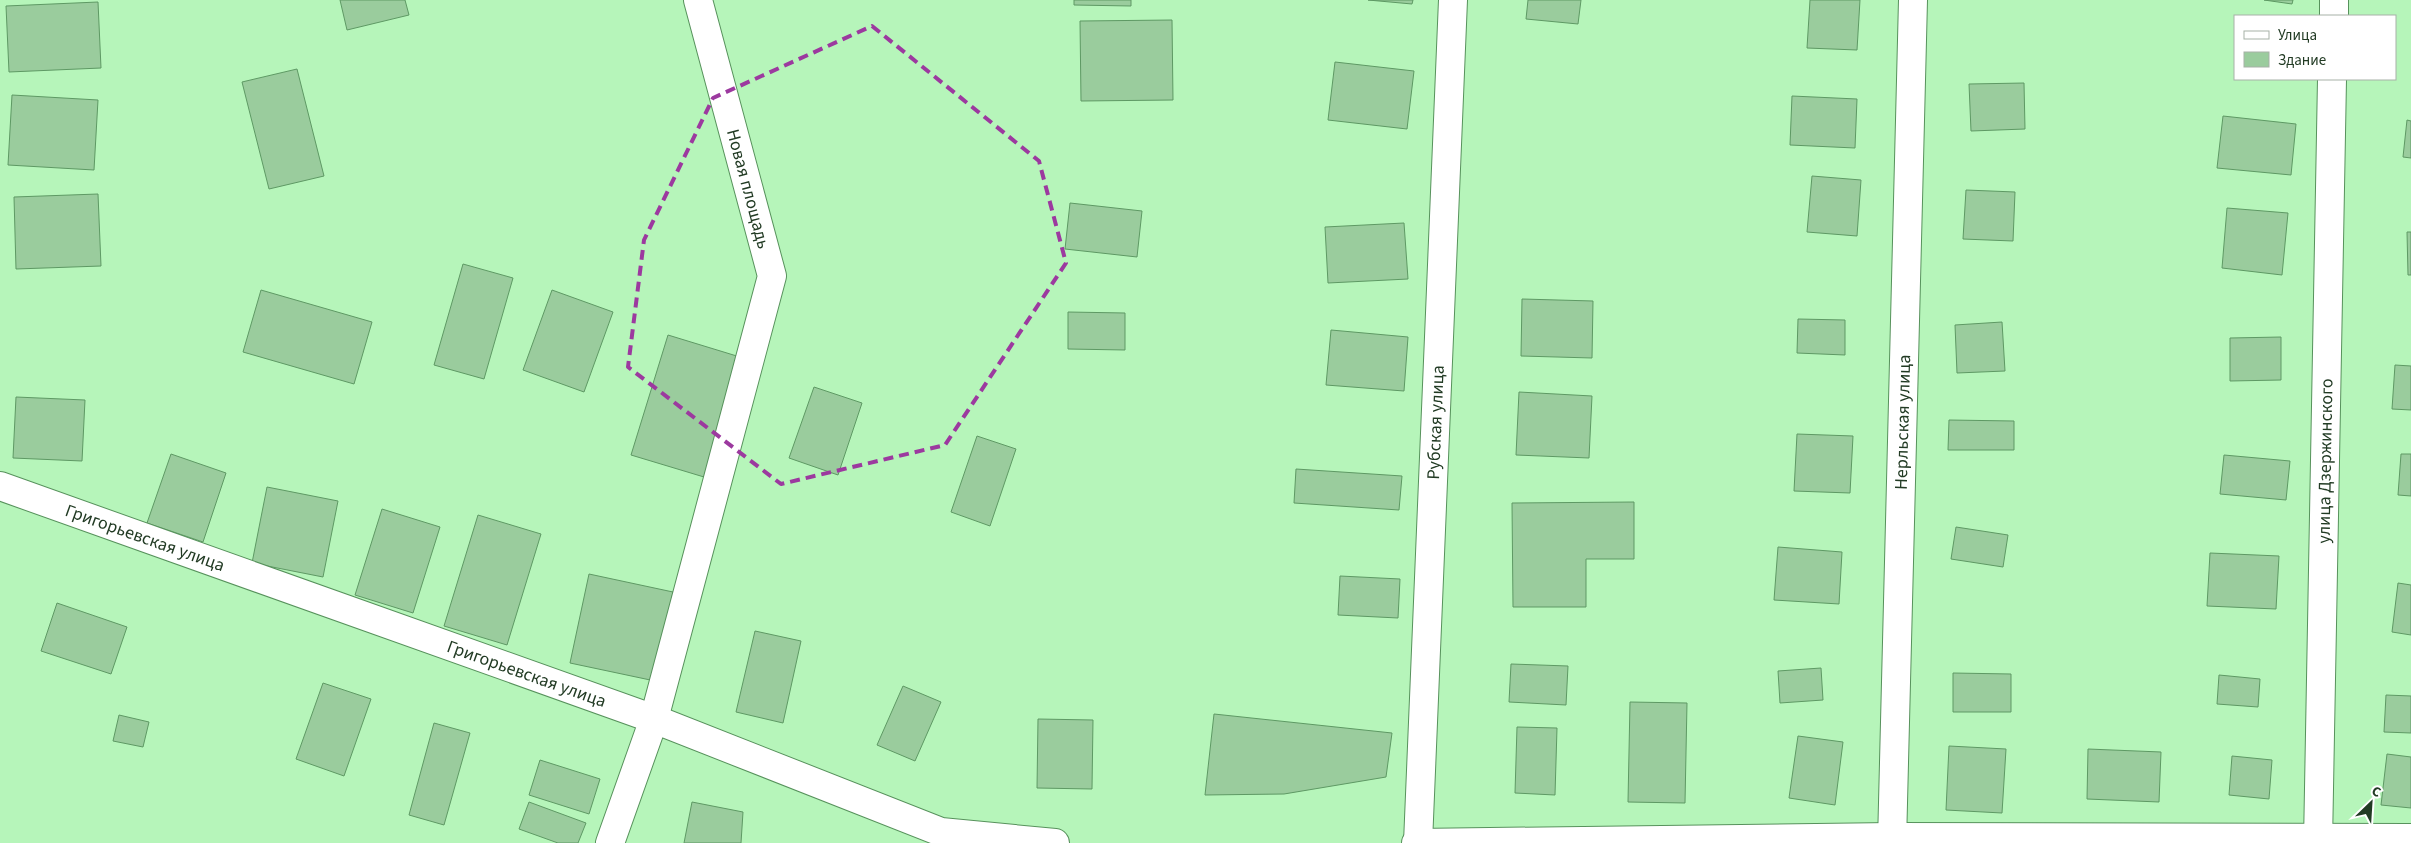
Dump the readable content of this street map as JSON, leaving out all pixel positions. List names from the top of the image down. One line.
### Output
{"streets":{"street":["Новая площадь","Рубская улица","Нерльская улица","улица Дзержинского","Григорьевская улица"]},"crossings":[["Новая площадь","Григорьевская улица"]],"legend":["Улица","Здание"],"north":"top right"}
